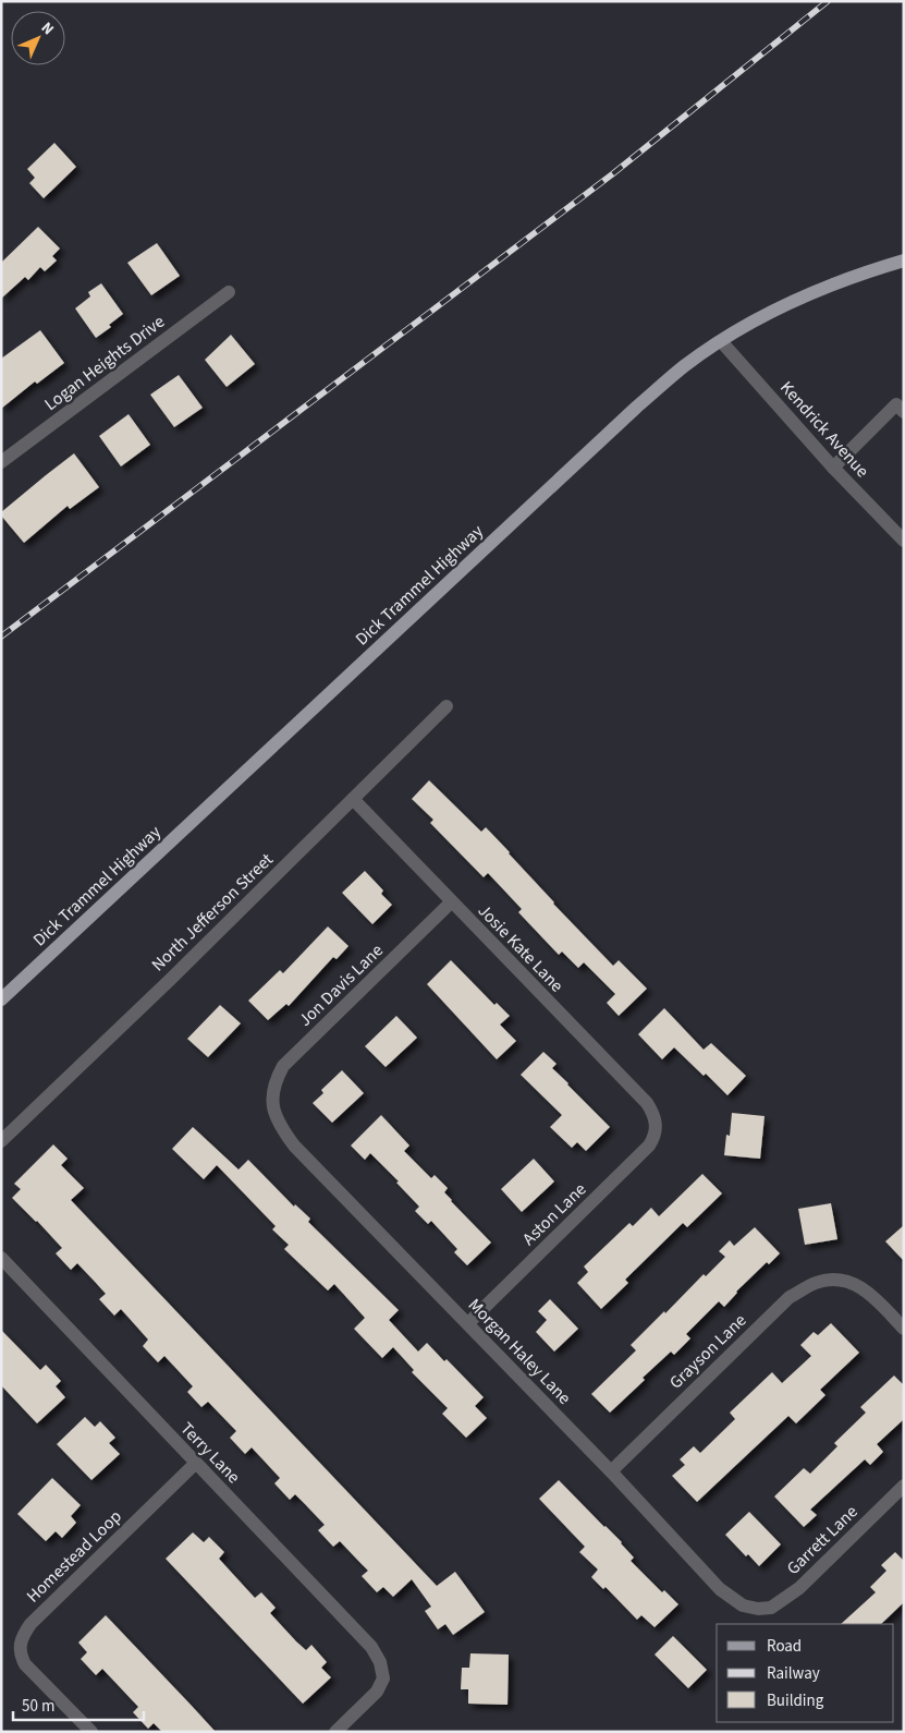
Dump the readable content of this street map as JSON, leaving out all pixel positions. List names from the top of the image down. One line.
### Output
{"streets":{"main road":["Dick Trammel Highway"],"street":["Logan Heights Drive","Kendrick Avenue","North Jefferson Street","Josie Kate Lane","Jon Davis Lane","Aston Lane","Morgan Haley Lane","Grayson Lane","Terry Lane","Garrett Lane","Homestead Loop"]},"crossings":[["Kendrick Avenue","Dick Trammel Highway"],["North Jefferson Street","Josie Kate Lane"],["Josie Kate Lane","Jon Davis Lane"],["Josie Kate Lane","Aston Lane"],["Jon Davis Lane","Morgan Haley Lane"],["Aston Lane","Morgan Haley Lane"],["Morgan Haley Lane","Grayson Lane"],["Morgan Haley Lane","Garrett Lane"],["Terry Lane","Homestead Loop"]],"legend":["Road","Railway","Building"],"scale_bar":"50 m","north":"top right"}
